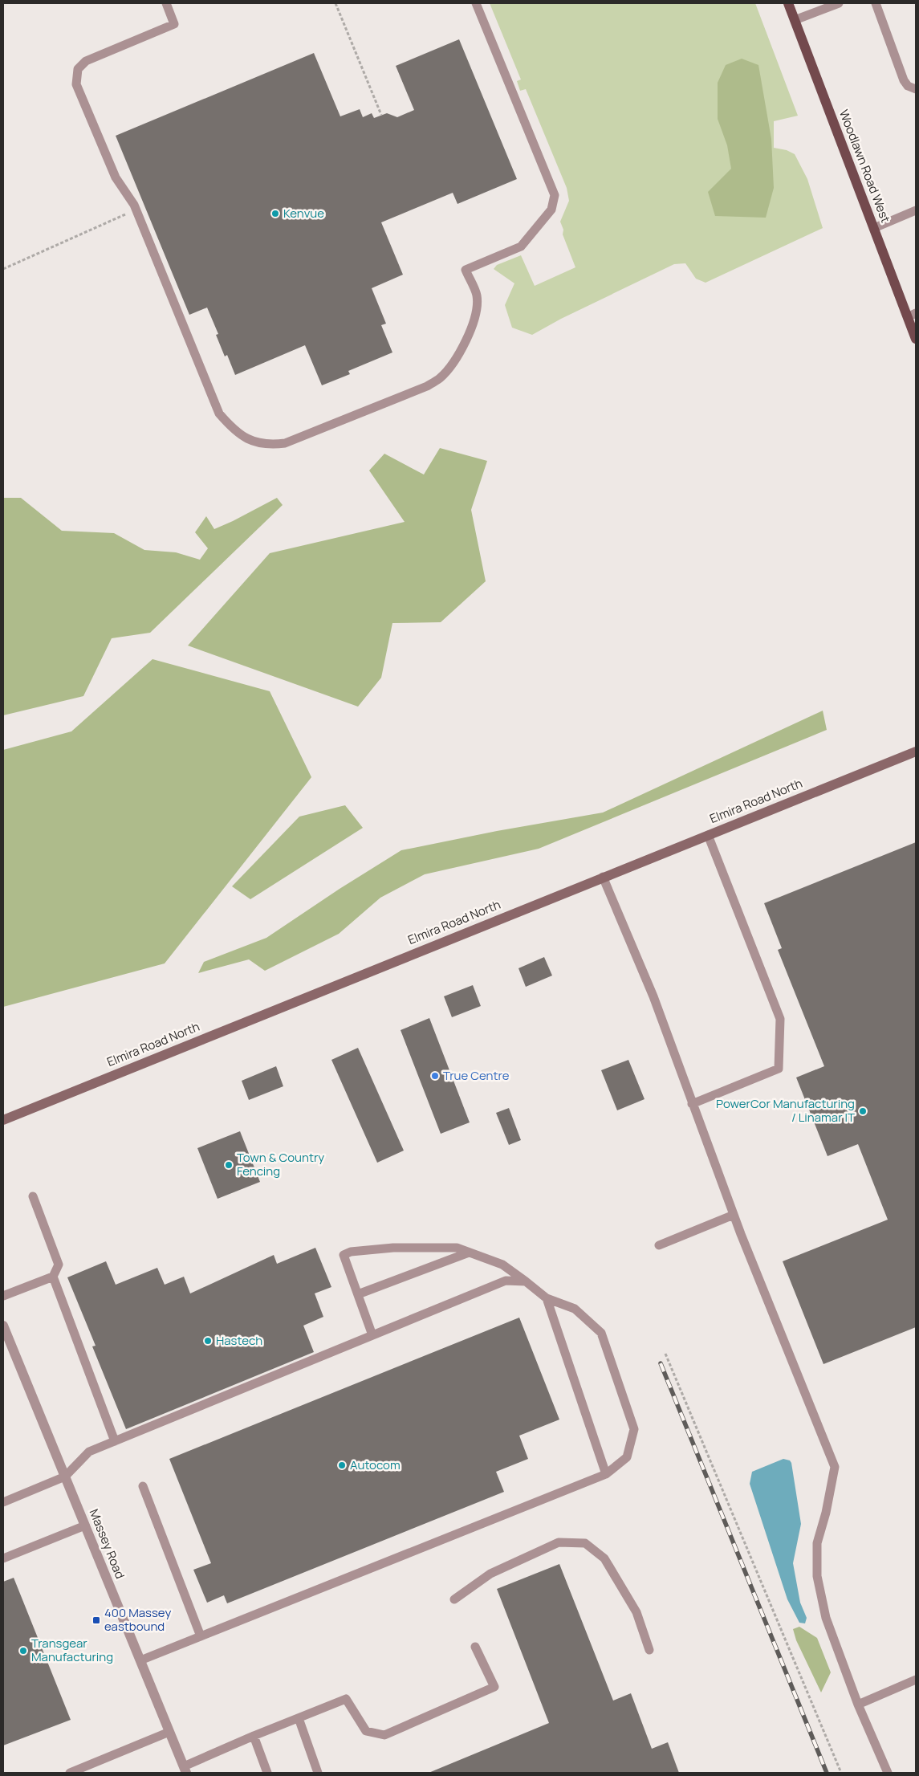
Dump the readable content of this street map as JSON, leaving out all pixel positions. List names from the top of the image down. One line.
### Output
{"streets":{"main road":["Woodlawn Road West","Elmira Road North"],"street":["Massey Road"]},"places":{"other":["Kenvue","True Centre","PowerCor Manufacturing / Linamar IT","Town & Country Fencing","Hastech","Autocom","Transgear Manufacturing"],"transit":["400 Massey eastbound"]}}
